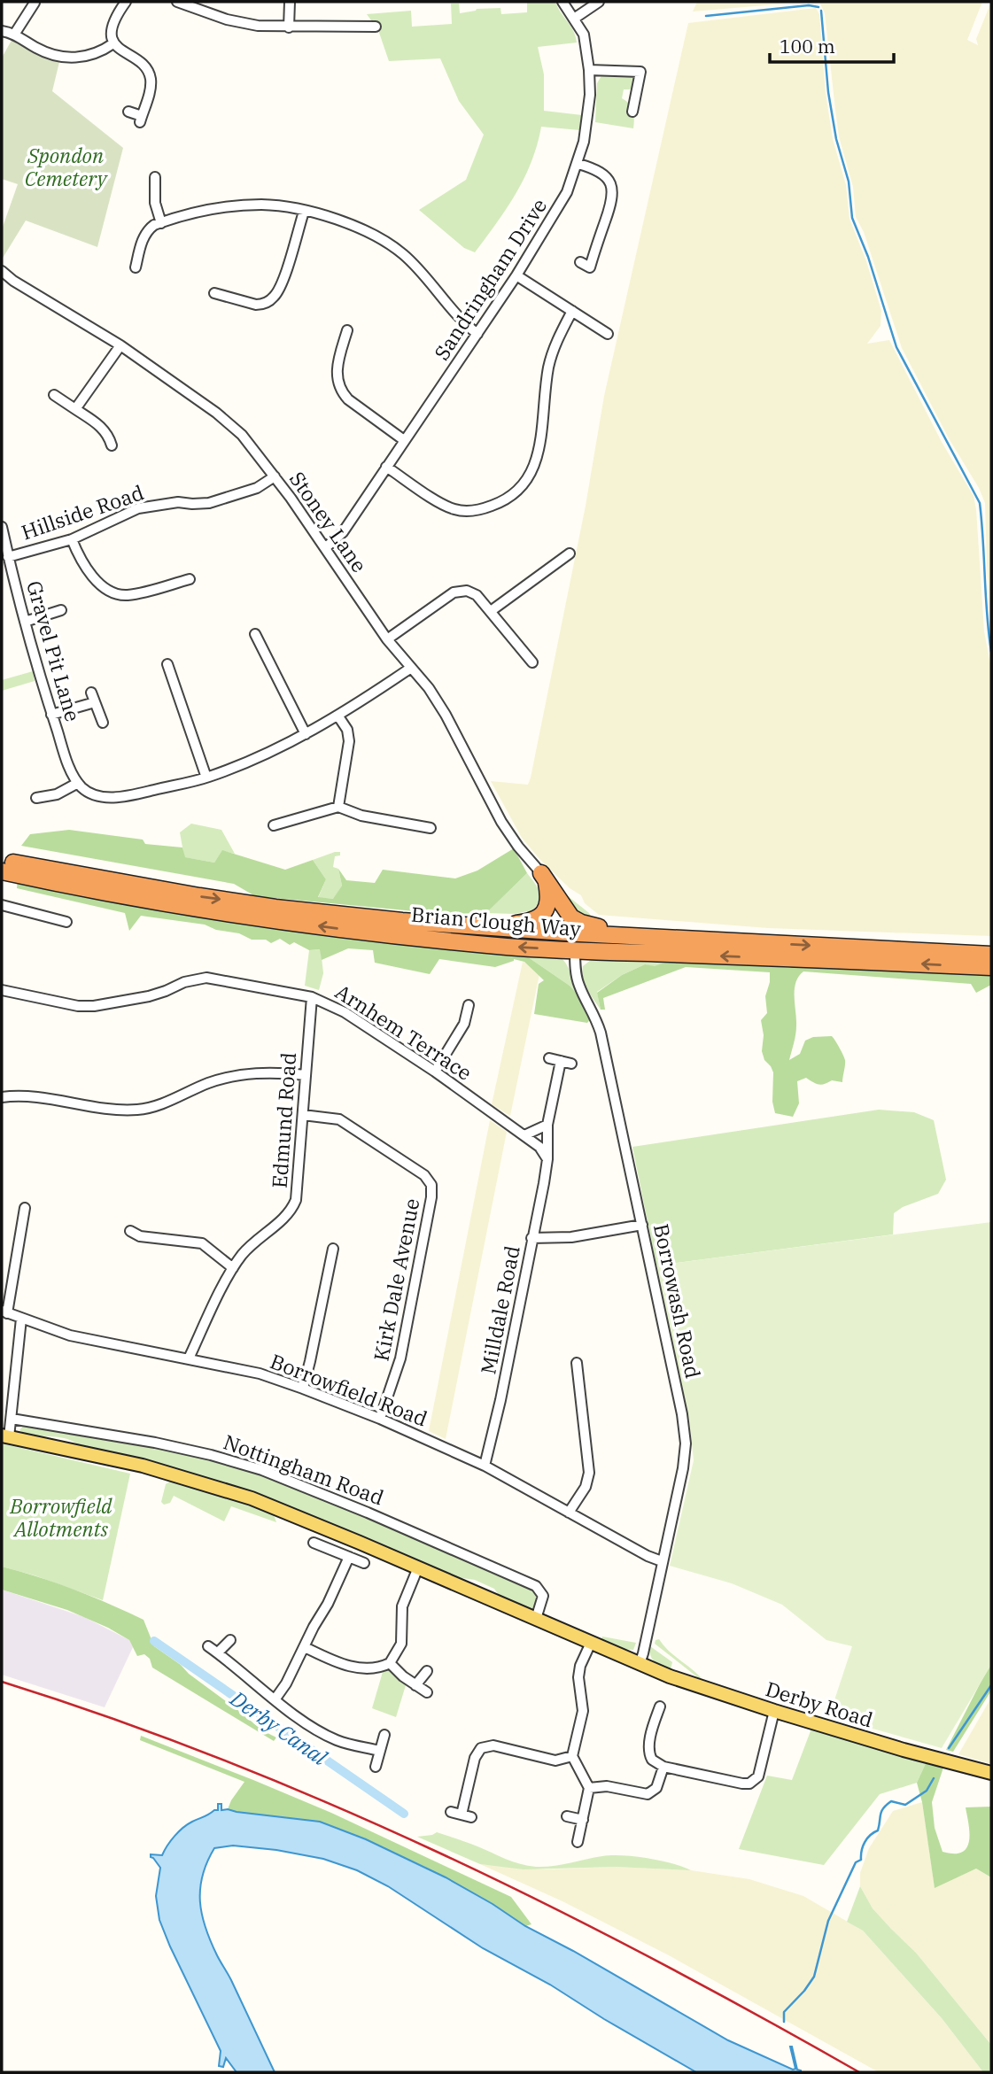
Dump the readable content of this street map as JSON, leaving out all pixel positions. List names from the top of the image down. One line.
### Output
{"streets":{"highway":["Brian Clough Way"],"main road":["Derby Road"],"street":["Sandringham Drive","Hillside Road","Stoney Lane","Gravel Pit Lane","Arnhem Terrace","Edmund Road","Kirk Dale Avenue","Borrowash Road","Milldale Road","Borrowfield Road","Nottingham Road"]},"crossings":[["Sandringham Drive","Stoney Lane"],["Hillside Road","Stoney Lane"],["Hillside Road","Gravel Pit Lane"],["Brian Clough Way","Borrowash Road"],["Arnhem Terrace","Edmund Road"],["Arnhem Terrace","Milldale Road"],["Edmund Road","Kirk Dale Avenue"],["Edmund Road","Borrowfield Road"],["Kirk Dale Avenue","Borrowfield Road"],["Borrowash Road","Borrowfield Road"],["Borrowash Road","Derby Road"],["Milldale Road","Borrowfield Road"]],"water":["Derby Canal"],"parks":["Spondon Cemetery","Borrowfield Allotments"],"scale_bar":"100 m"}
